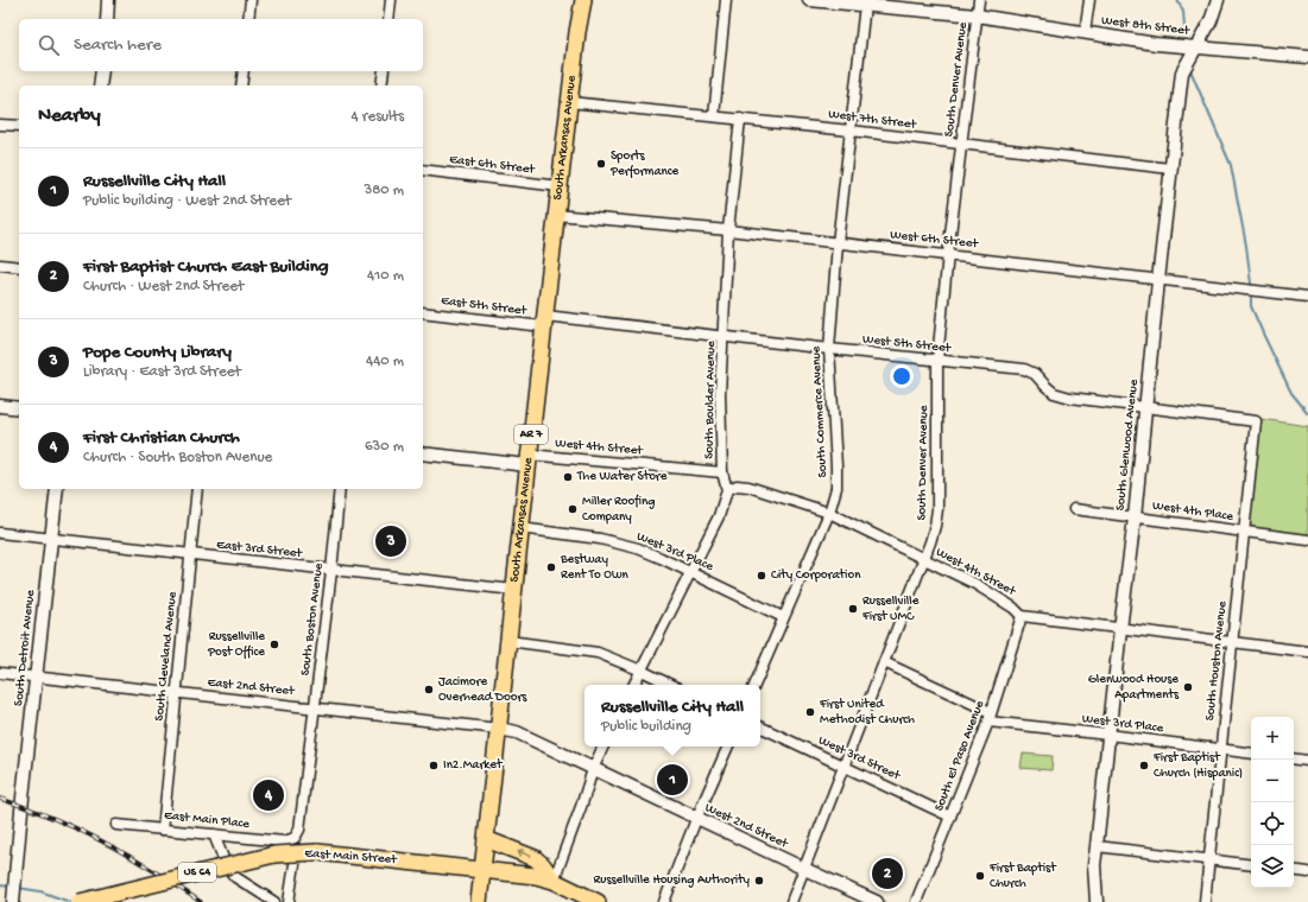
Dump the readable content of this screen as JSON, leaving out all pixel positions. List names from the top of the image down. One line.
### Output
{"streets":{"main road":["South Arkansas Avenue","AR 7","East Main Street","US 64"],"street":["West 8th Street","South Denver Avenue","West 7th Street","East 6th Street","West 6th Street","East 5th Street","West 5th Street","South Boulder Avenue","South Commerce Avenue","South Glenwood Avenue","West 4th Street","West 4th Place","East 3rd Street","West 3rd Place","South Boston Avenue","South Detroit Avenue","South Cleveland Avenue","South Houston Avenue","East 2nd Street","South El Paso Avenue","West 3rd Street","East Main Place","West 2nd Street"]},"crossings":[["West 8th Street","South Denver Avenue"],["West 8th Street","South Commerce Avenue"],["West 8th Street","South Glenwood Avenue"],["South Denver Avenue","West 7th Street"],["South Denver Avenue","West 6th Street"],["South Denver Avenue","West 5th Street"],["South Denver Avenue","West 4th Street"],["South Denver Avenue","West 3rd Place"],["South Denver Avenue","West 3rd Street"],["South Denver Avenue","West 2nd Street"],["West 7th Street","South Arkansas Avenue"],["West 7th Street","South Boulder Avenue"],["West 7th Street","South Commerce Avenue"],["West 7th Street","South Glenwood Avenue"],["South Arkansas Avenue","East 6th Street"],["South Arkansas Avenue","West 6th Street"],["South Arkansas Avenue","East 5th Street"],["South Arkansas Avenue","West 5th Street"],["South Arkansas Avenue","AR 7"],["South Arkansas Avenue","West 4th Street"],["South Arkansas Avenue","East 3rd Street"],["South Arkansas Avenue","West 3rd Place"],["South Arkansas Avenue","East 2nd Street"],["South Arkansas Avenue","West 2nd Street"],["South Arkansas Avenue","East Main Street"],["South Arkansas Avenue","US 64"],["West 6th Street","South Boulder Avenue"],["West 6th Street","South Commerce Avenue"],["West 6th Street","South Glenwood Avenue"],["East 5th Street","West 5th Street"],["West 5th Street","South Boulder Avenue"],["West 5th Street","South Commerce Avenue"],["West 5th Street","South Glenwood Avenue"],["West 5th Street","South Houston Avenue"],["South Boulder Avenue","West 4th Street"],["South Commerce Avenue","West 4th Street"],["South Commerce Avenue","West 3rd Place"],["AR 7","East Main Street"],["AR 7","US 64"],["South Glenwood Avenue","West 4th Place"],["South Glenwood Avenue","West 3rd Place"],["West 4th Street","South El Paso Avenue"],["West 4th Place","South Houston Avenue"],["East 3rd Street","South Boston Avenue"],["East 3rd Street","South Detroit Avenue"],["East 3rd Street","South Cleveland Avenue"],["West 3rd Place","South Houston Avenue"],["West 3rd Place","South El Paso Avenue"],["South Boston Avenue","East 2nd Street"],["South Boston Avenue","East Main Place"],["South Detroit Avenue","East 2nd Street"],["South Cleveland Avenue","East 2nd Street"],["South Cleveland Avenue","East Main Place"],["East 2nd Street","West 2nd Street"],["South El Paso Avenue","West 3rd Street"],["East Main Street","US 64"]],"places":["Sports Performance","The Water Store","Miller Roofing Company","Bestway Rent To Own","City Corporation","Russellville First UMC","Russellville Post Office","Glenwood House Apartments","Jacimore Overhead Doors","First United Methodist Church","In2.Market","First Baptist Church (Hispanic)","First Baptist Church","Russellville Housing Authority"],"page":{"search":"Search here","heading":["Nearby","4 results"],"list":[{"mark":"1","name":"Russellville City Hall","note":"Public building · West 2nd Street","value":"380 m"},{"mark":"2","name":"First Baptist Church East Building","note":"Church · West 2nd Street","value":"410 m"},{"mark":"3","name":"Pope County Library","note":"Library · East 3rd Street","value":"440 m"},{"mark":"4","name":"First Christian Church","note":"Church · South Boston Avenue","value":"630 m"}],"pins":["3","1","4","2"],"popup":["Russellville City Hall","Public building"],"map_buttons":["+","−"]}}
